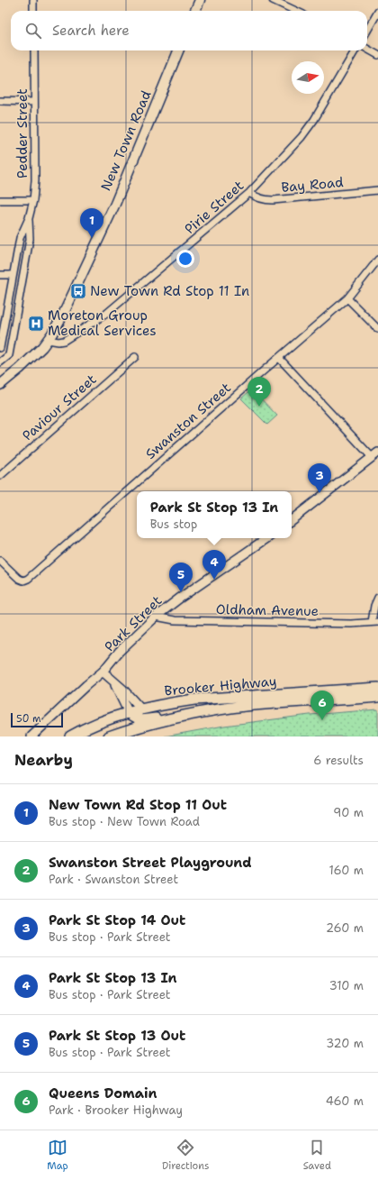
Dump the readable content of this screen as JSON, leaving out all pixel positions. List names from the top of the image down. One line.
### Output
{"streets":{"highway":["Brooker Highway"],"main road":["New Town Road"],"street":["Pedder Street","Bay Road","Pirie Street","Paviour Street","Swanston Street","Oldham Avenue","Park Street"]},"crossings":[["New Town Road","Pirie Street"],["Bay Road","Pirie Street"],["Oldham Avenue","Park Street"],["Park Street","Brooker Highway"]],"places":{"bus stop":["New Town Rd Stop 11 In"],"hospital":["Moreton Group Medical Services"]},"scale_bar":"50 m","north":"right","page":{"search":"Search here","pins":["1","2","3","4","5","6"],"popup":["Park St Stop 13 In","Bus stop"],"scale":"50 m","heading":["Nearby","6 results"],"list":[{"mark":"1","name":"New Town Rd Stop 11 Out","note":"Bus stop · New Town Road","value":"90 m"},{"mark":"2","name":"Swanston Street Playground","note":"Park · Swanston Street","value":"160 m"},{"mark":"3","name":"Park St Stop 14 Out","note":"Bus stop · Park Street","value":"260 m"},{"mark":"4","name":"Park St Stop 13 In","note":"Bus stop · Park Street","value":"310 m"},{"mark":"5","name":"Park St Stop 13 Out","note":"Bus stop · Park Street","value":"320 m"},{"mark":"6","name":"Queens Domain","note":"Park · Brooker Highway","value":"460 m"}],"nav":["Map","Directions","Saved"]}}
